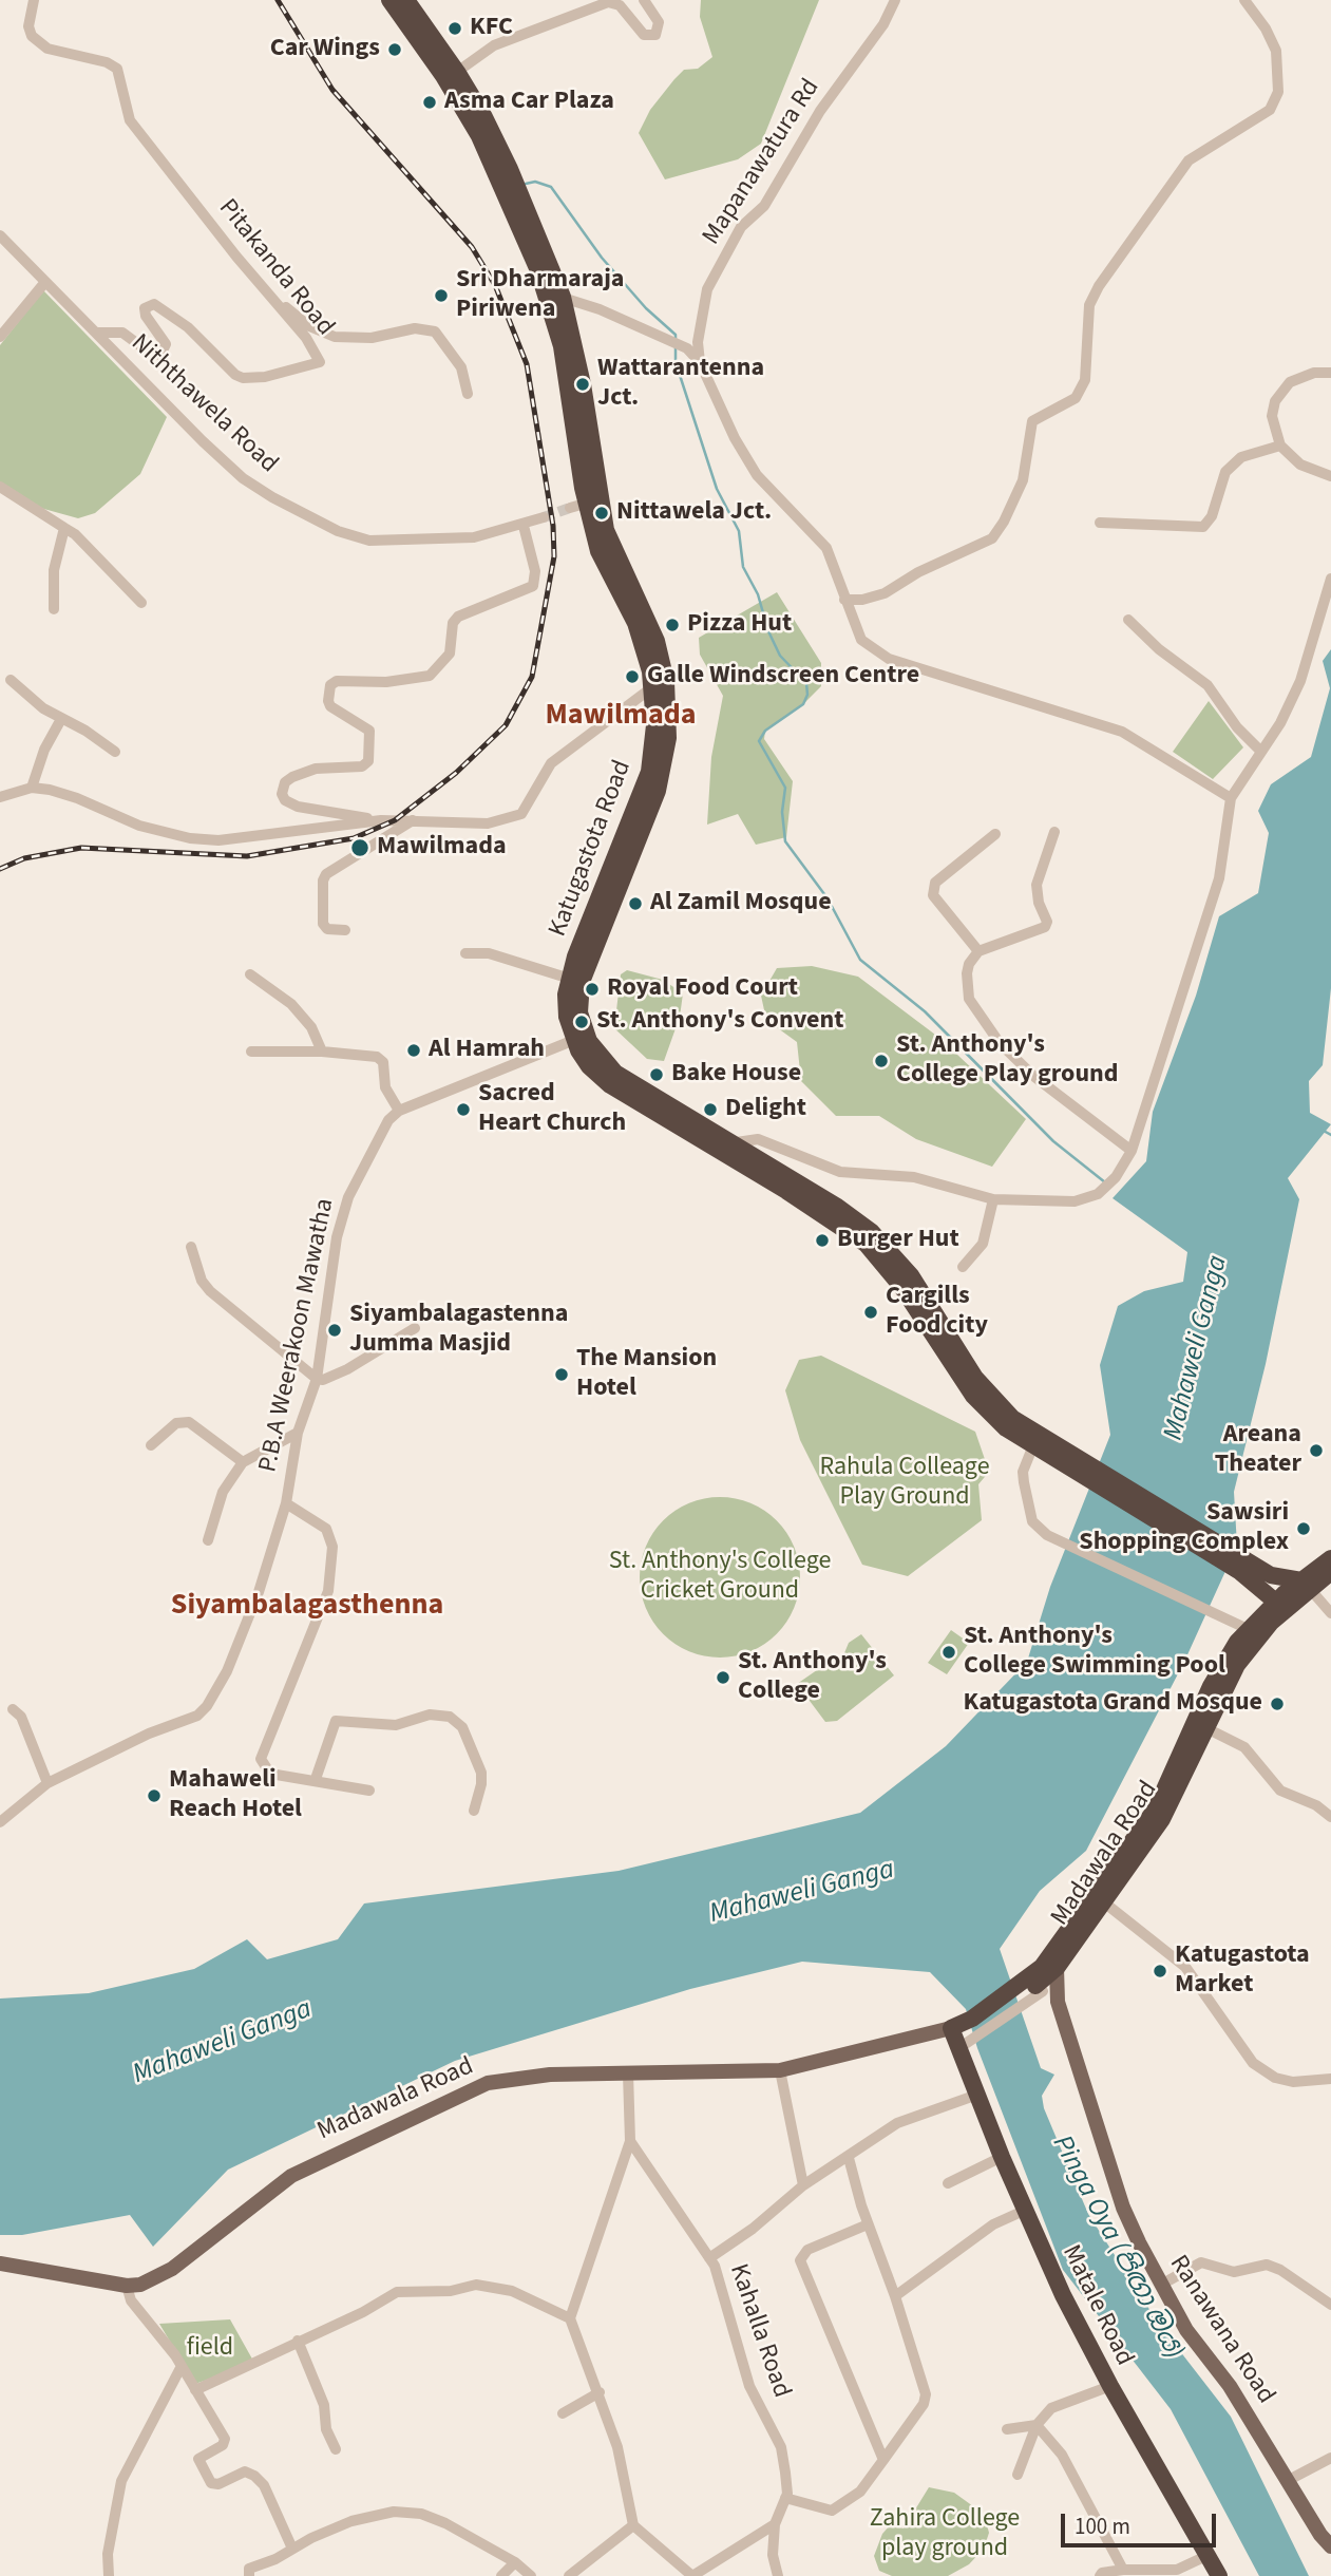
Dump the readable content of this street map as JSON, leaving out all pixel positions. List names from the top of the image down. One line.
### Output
{"streets":{"highway":["Katugastota Road","Madawala Road","Matale Road"],"main road":["Ranawana Road"],"street":["Mapanawatura Rd","Pitakanda Road","Niththawela Road","P.B.A Weerakoon Mawatha","Kahalla Road"]},"crossings":[["Pitakanda Road","Niththawela Road"],["Madawala Road","Matale Road"],["Madawala Road","Ranawana Road"]],"districts":["Mawilmada","Siyambalagasthenna"],"water":["Mahaweli Ganga","Pinga Oya (පිඟා ඔය)"],"parks":["Rahula Colleage Play Ground","St. Anthony's College Cricket Ground","field","Zahira College play ground"],"places":["KFC","Car Wings","Asma Car Plaza","Sri Dharmaraja Piriwena","Wattarantenna Jct.","Nittawela Jct.","Pizza Hut","Galle Windscreen Centre","Mawilmada","Al Zamil Mosque","Royal Food Court","St. Anthony's Convent","Al Hamrah","St. Anthony's College Play ground","Bake House","Sacred Heart Church","Delight","Burger Hut","Cargills Food city","Siyambalagastenna Jumma Masjid","The Mansion Hotel","Areana Theater","Sawsiri Shopping Complex","St. Anthony's College Swimming Pool","St. Anthony's College","Katugastota Grand Mosque","Mahaweli Reach Hotel","Katugastota Market"],"scale_bar":"100 m"}
